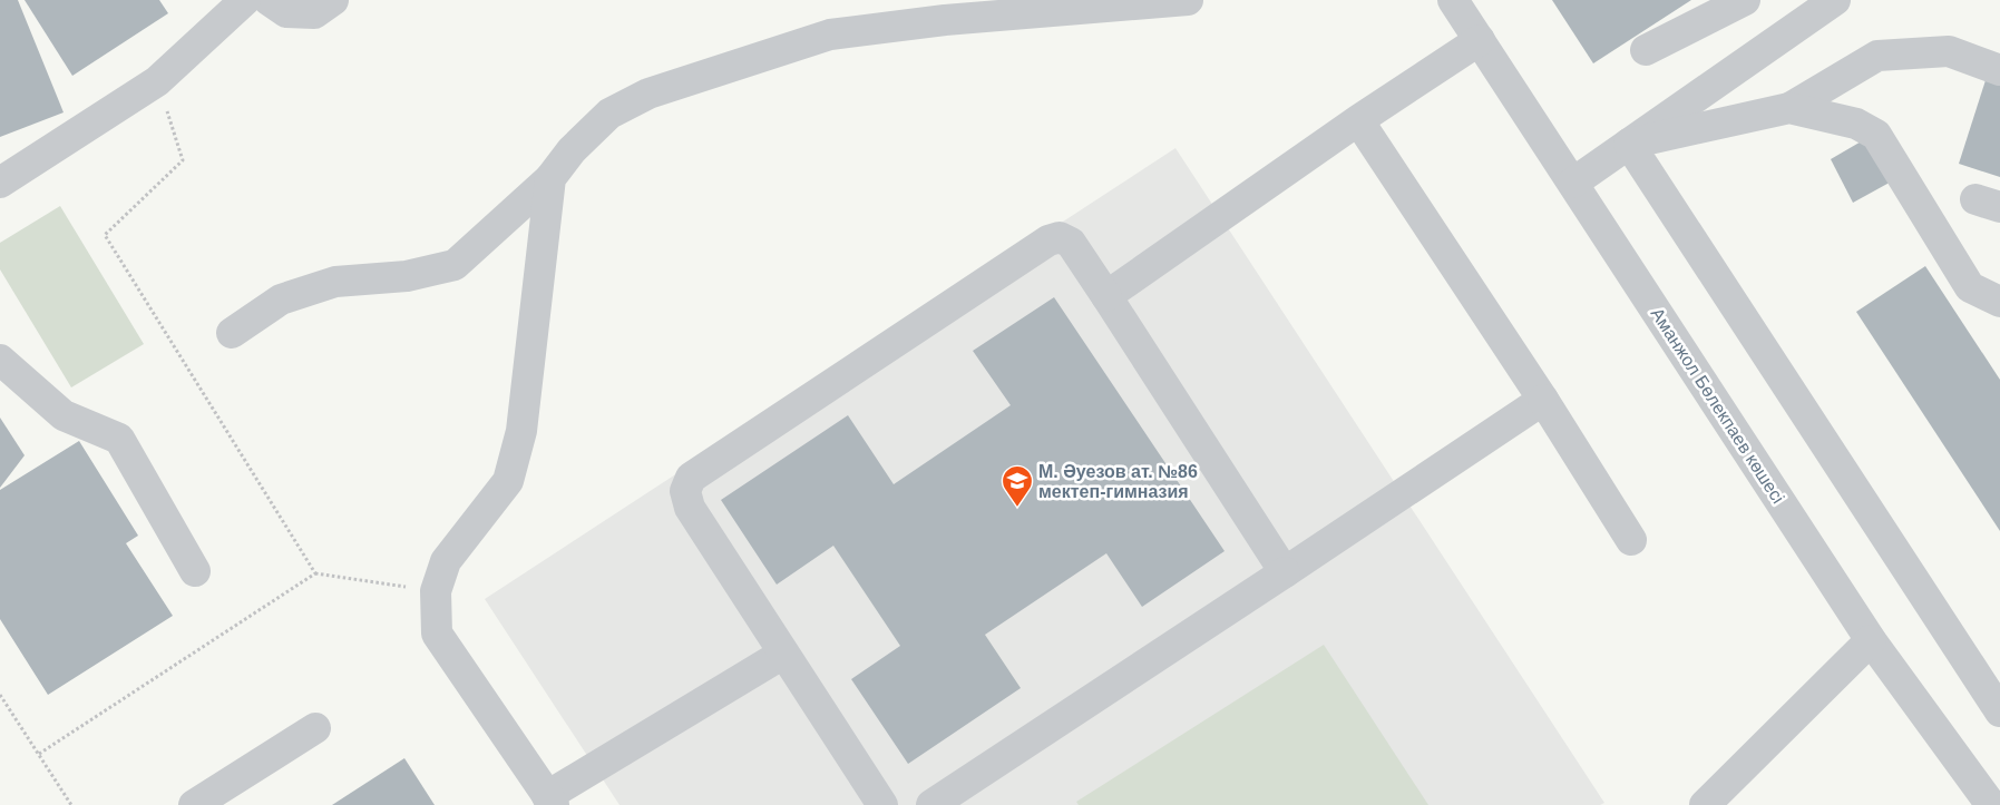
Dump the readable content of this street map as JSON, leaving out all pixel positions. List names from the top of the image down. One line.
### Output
{"streets":{"street":["Аманжол Бөлекпаев көшесі"]},"places":{"school or university":["М. Әуезов ат. №86 мектеп-гимназия"]}}
